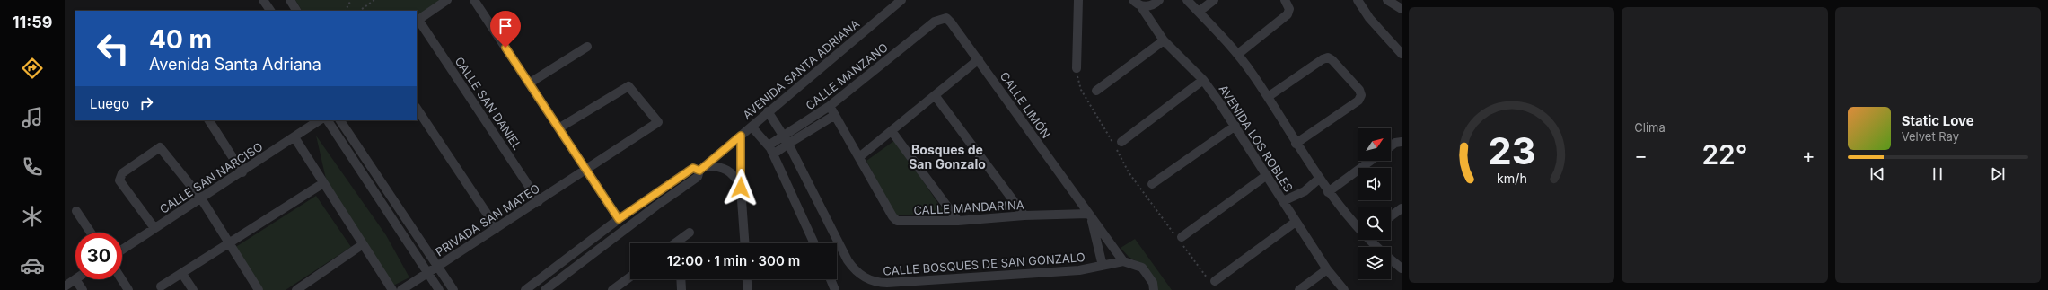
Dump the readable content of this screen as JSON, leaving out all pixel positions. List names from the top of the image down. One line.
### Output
{"streets":{"street":["AVENIDA SANTA ADRIANA","CALLE MANZANO","CALLE SAN DANIEL","CALLE LIMÓN","AVENIDA LOS ROBLES","CALLE SAN NARCISO","CALLE MANDARINA","PRIVADA SAN MATEO","CALLE BOSQUES DE SAN GONZALO"]},"crossings":[["AVENIDA SANTA ADRIANA","CALLE BOSQUES DE SAN GONZALO"],["CALLE MANZANO","CALLE LIMÓN"],["CALLE MANZANO","CALLE MANDARINA"],["CALLE MANZANO","CALLE BOSQUES DE SAN GONZALO"],["CALLE SAN DANIEL","PRIVADA SAN MATEO"],["CALLE LIMÓN","CALLE MANDARINA"],["CALLE LIMÓN","CALLE BOSQUES DE SAN GONZALO"]],"districts":["Bosques de San Gonzalo"],"north":"top right","page":{"tabs":"11:59","tile":"Clima","turn":["40 m","Avenida Santa Adriana"],"then":"Luego","song":["Static Love","Velvet Ray"],"heat":["−","22°","+"],"limit":"30","trip":"12:00 · 1 min · 300 m","gauge":["23","km/h"]}}
